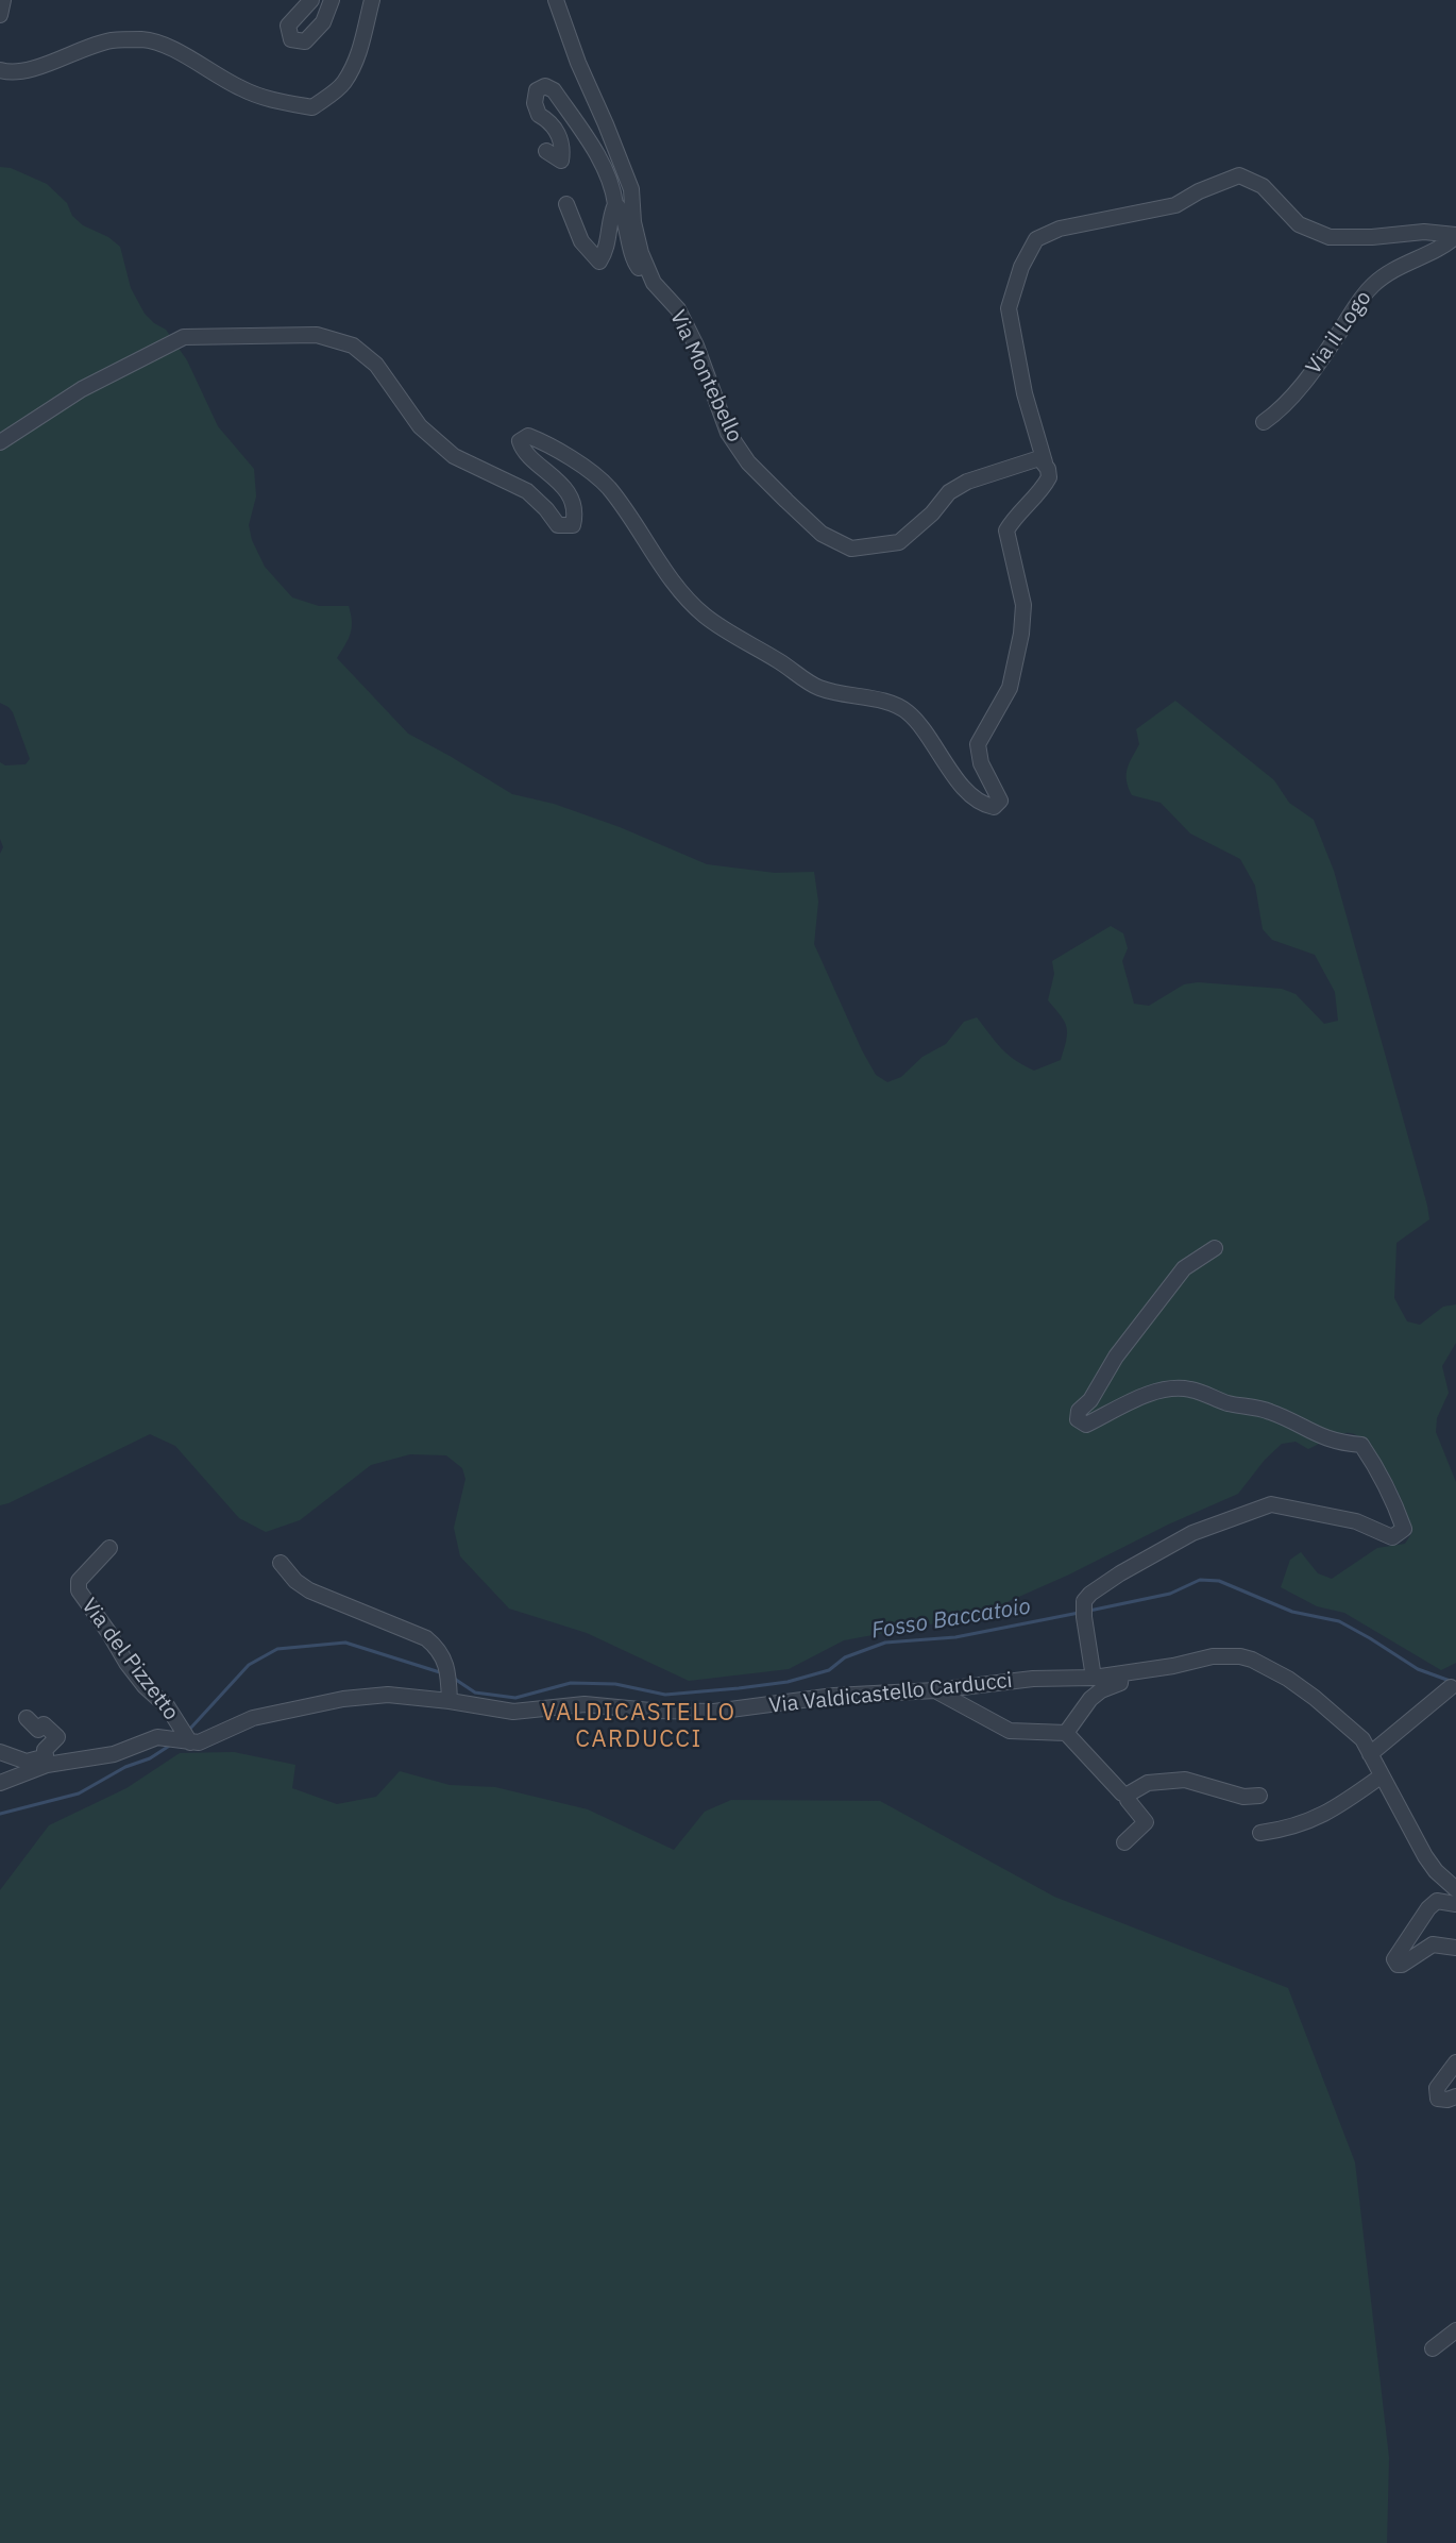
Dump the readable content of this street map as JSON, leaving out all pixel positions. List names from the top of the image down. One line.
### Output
{"streets":{"street":["Via il Logo","Via Montebello","Via del Pizzetto","Via Valdicastello Carducci"]},"crossings":[["Via del Pizzetto","Via Valdicastello Carducci"]],"districts":["VALDICASTELLO CARDUCCI"],"water":["Fosso Baccatoio"]}
